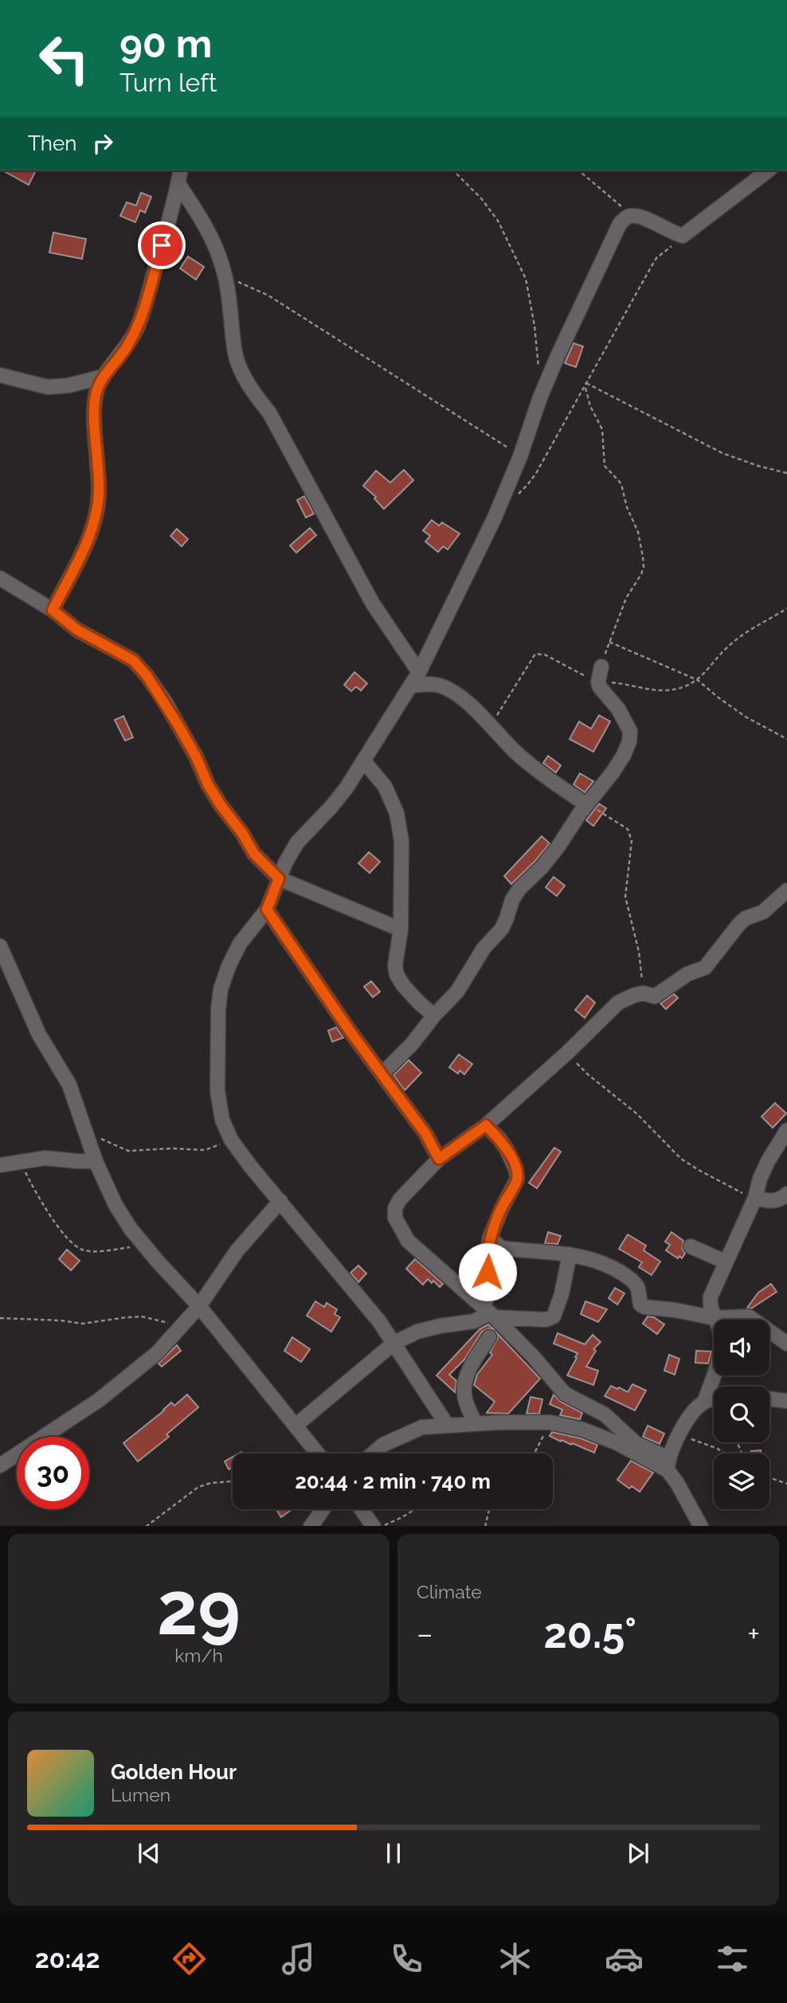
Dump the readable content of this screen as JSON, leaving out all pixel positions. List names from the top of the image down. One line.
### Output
{"page":{"turn":["90 m","Turn left"],"then":"Then","limit":"30","trip":"20:44 · 2 min · 740 m","tile":[["29","km/h"],"Climate"],"heat":["−","20.5°","+"],"song":["Golden Hour","Lumen"],"tabs":"20:42"}}
